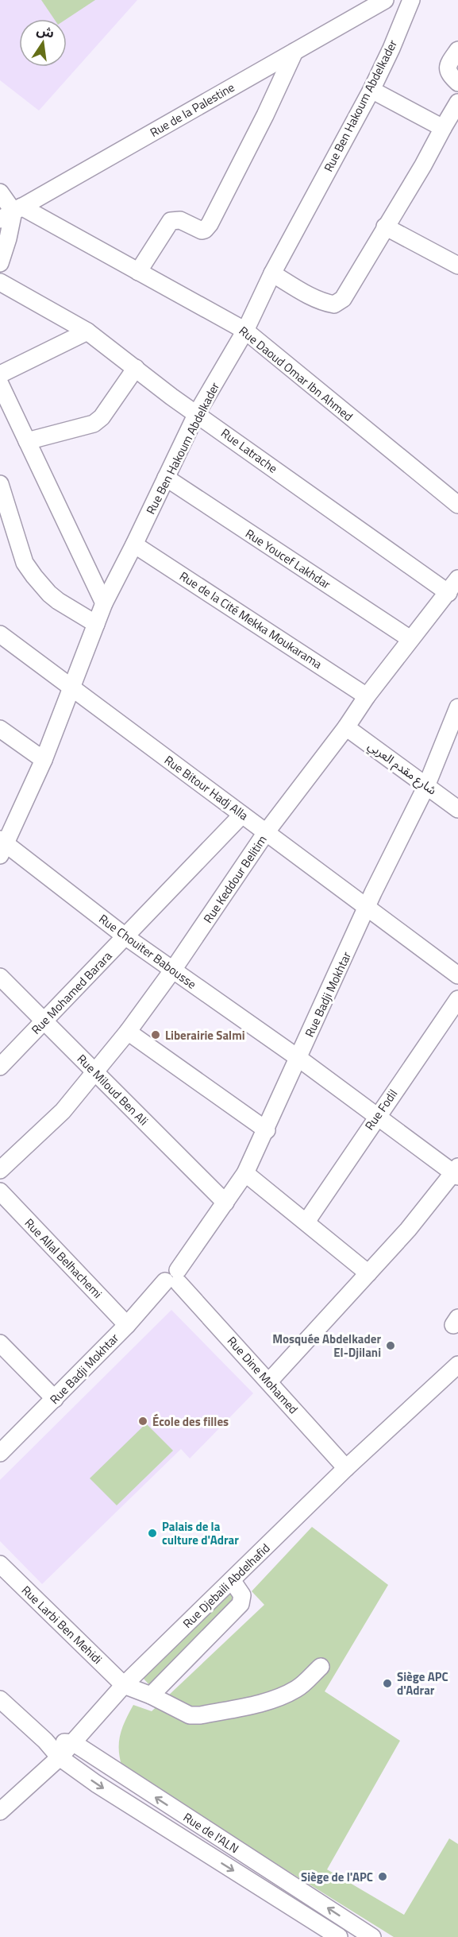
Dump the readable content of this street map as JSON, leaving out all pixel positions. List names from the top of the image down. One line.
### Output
{"streets":{"street":["Rue Ben Hakoum Abdelkader","Rue de la Palestine","Rue Daoud Omar Ibn Ahmed","Rue Latrache","Rue Youcef Lakhdar","Rue de la Cité Mekka Moukarama","شارع مقدم العربي","Rue Bitour Hadj Alla","Rue Keddour Belitim","Rue Chouiter Babousse","Rue Mohamed Barara","Rue Badji Mokhtar","Rue Miloud Ben Ali","Rue Fodil","Rue Allal Belhachemi","Rue Dine Mohamed","Rue Djebaili Abdelhafid","Rue Larbi Ben Mehidi","Rue de l'ALN"]},"crossings":[["Rue Ben Hakoum Abdelkader","Rue Daoud Omar Ibn Ahmed"],["Rue Ben Hakoum Abdelkader","Rue Latrache"],["Rue Ben Hakoum Abdelkader","Rue Youcef Lakhdar"],["Rue Ben Hakoum Abdelkader","Rue de la Cité Mekka Moukarama"],["Rue Ben Hakoum Abdelkader","Rue Bitour Hadj Alla"],["Rue Ben Hakoum Abdelkader","Rue Chouiter Babousse"],["Rue de la Palestine","Rue Daoud Omar Ibn Ahmed"],["Rue Latrache","Rue Keddour Belitim"],["Rue Youcef Lakhdar","Rue Keddour Belitim"],["Rue de la Cité Mekka Moukarama","Rue Keddour Belitim"],["شارع مقدم العربي","Rue Keddour Belitim"],["شارع مقدم العربي","Rue Badji Mokhtar"],["Rue Bitour Hadj Alla","Rue Keddour Belitim"],["Rue Bitour Hadj Alla","Rue Mohamed Barara"],["Rue Bitour Hadj Alla","Rue Badji Mokhtar"],["Rue Keddour Belitim","Rue Chouiter Babousse"],["Rue Keddour Belitim","Rue Miloud Ben Ali"],["Rue Chouiter Babousse","Rue Mohamed Barara"],["Rue Chouiter Babousse","Rue Badji Mokhtar"],["Rue Chouiter Babousse","Rue Fodil"],["Rue Mohamed Barara","Rue Miloud Ben Ali"],["Rue Badji Mokhtar","Rue Miloud Ben Ali"],["Rue Badji Mokhtar","Rue Allal Belhachemi"],["Rue Badji Mokhtar","Rue Dine Mohamed"],["Rue Dine Mohamed","Rue Djebaili Abdelhafid"],["Rue Djebaili Abdelhafid","Rue Larbi Ben Mehidi"],["Rue Djebaili Abdelhafid","Rue de l'ALN"]],"places":["Liberairie Salmi","Mosquée Abdelkader El-Djilani","École des filles","Palais de la culture d'Adrar","Siège APC d'Adrar","Siège de l'APC"],"north":"top"}
